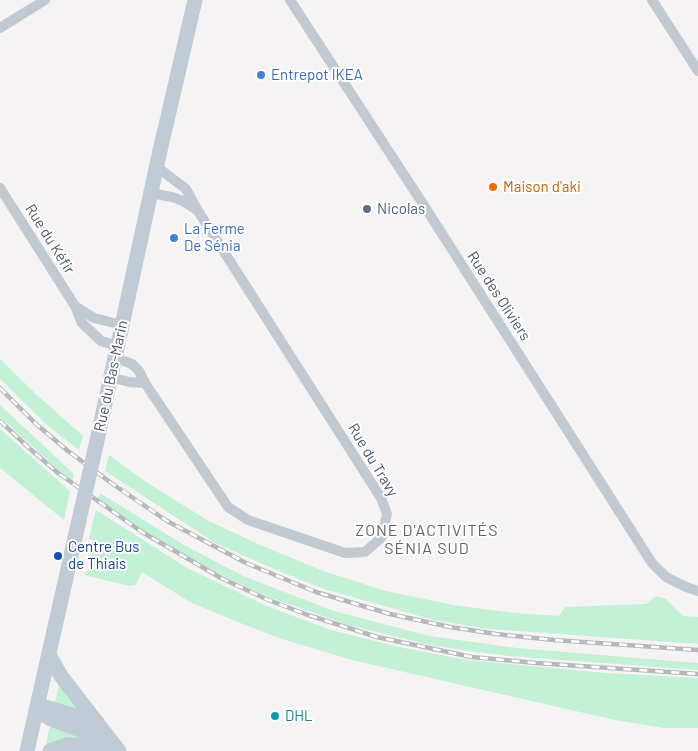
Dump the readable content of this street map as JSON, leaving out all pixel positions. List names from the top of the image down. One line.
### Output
{"streets":{"main road":["Rue du Bas-Marin"],"street":["Rue du Kéfir","Rue des Oliviers","Rue du Travy"]},"crossings":[["Rue du Kéfir","Rue du Bas-Marin"],["Rue du Kéfir","Rue du Travy"],["Rue du Bas-Marin","Rue du Travy"]],"districts":["ZONE D'ACTIVITÉS SÉNIA SUD"],"places":["Entrepot IKEA","Maison d'aki","Nicolas","La Ferme De Sénia","Centre Bus de Thiais","DHL"]}
